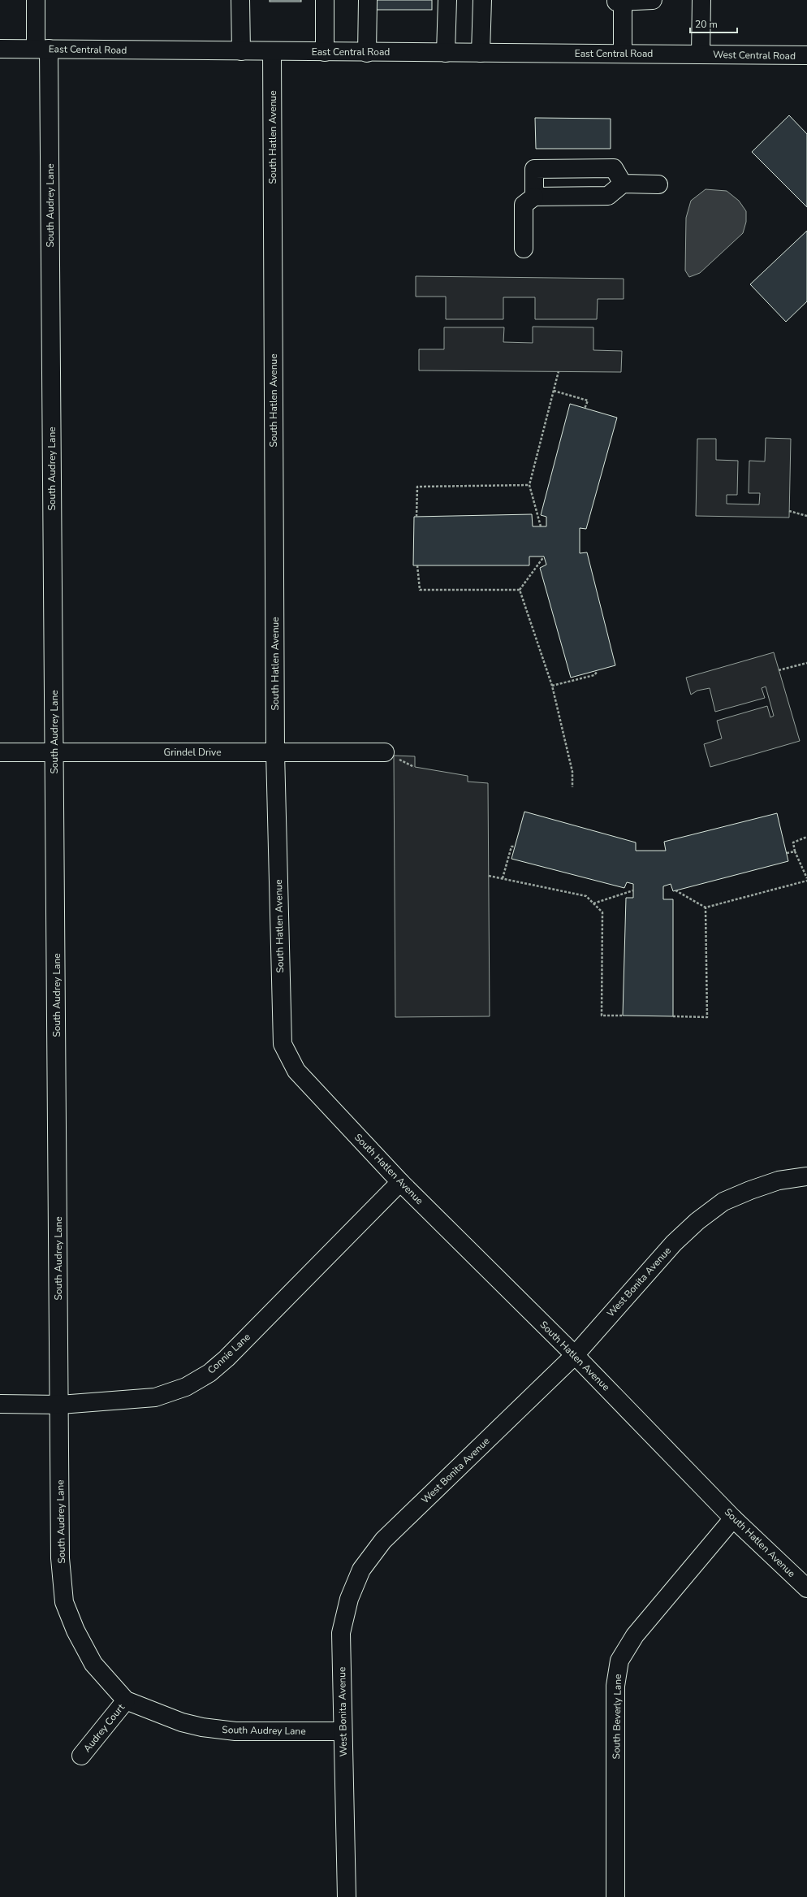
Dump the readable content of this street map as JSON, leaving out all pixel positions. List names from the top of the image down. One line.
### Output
{"streets":{"street":["East Central Road","West Central Road","South Hatlen Avenue","South Audrey Lane","Grindel Drive","West Bonita Avenue","Connie Lane","South Beverly Lane","Audrey Court"]},"crossings":[["East Central Road","West Central Road"],["East Central Road","South Hatlen Avenue"],["East Central Road","South Audrey Lane"],["South Hatlen Avenue","Grindel Drive"],["South Hatlen Avenue","West Bonita Avenue"],["South Hatlen Avenue","Connie Lane"],["South Hatlen Avenue","South Beverly Lane"],["South Audrey Lane","Grindel Drive"],["South Audrey Lane","West Bonita Avenue"],["South Audrey Lane","Connie Lane"],["South Audrey Lane","Audrey Court"]],"scale_bar":"20 m"}
